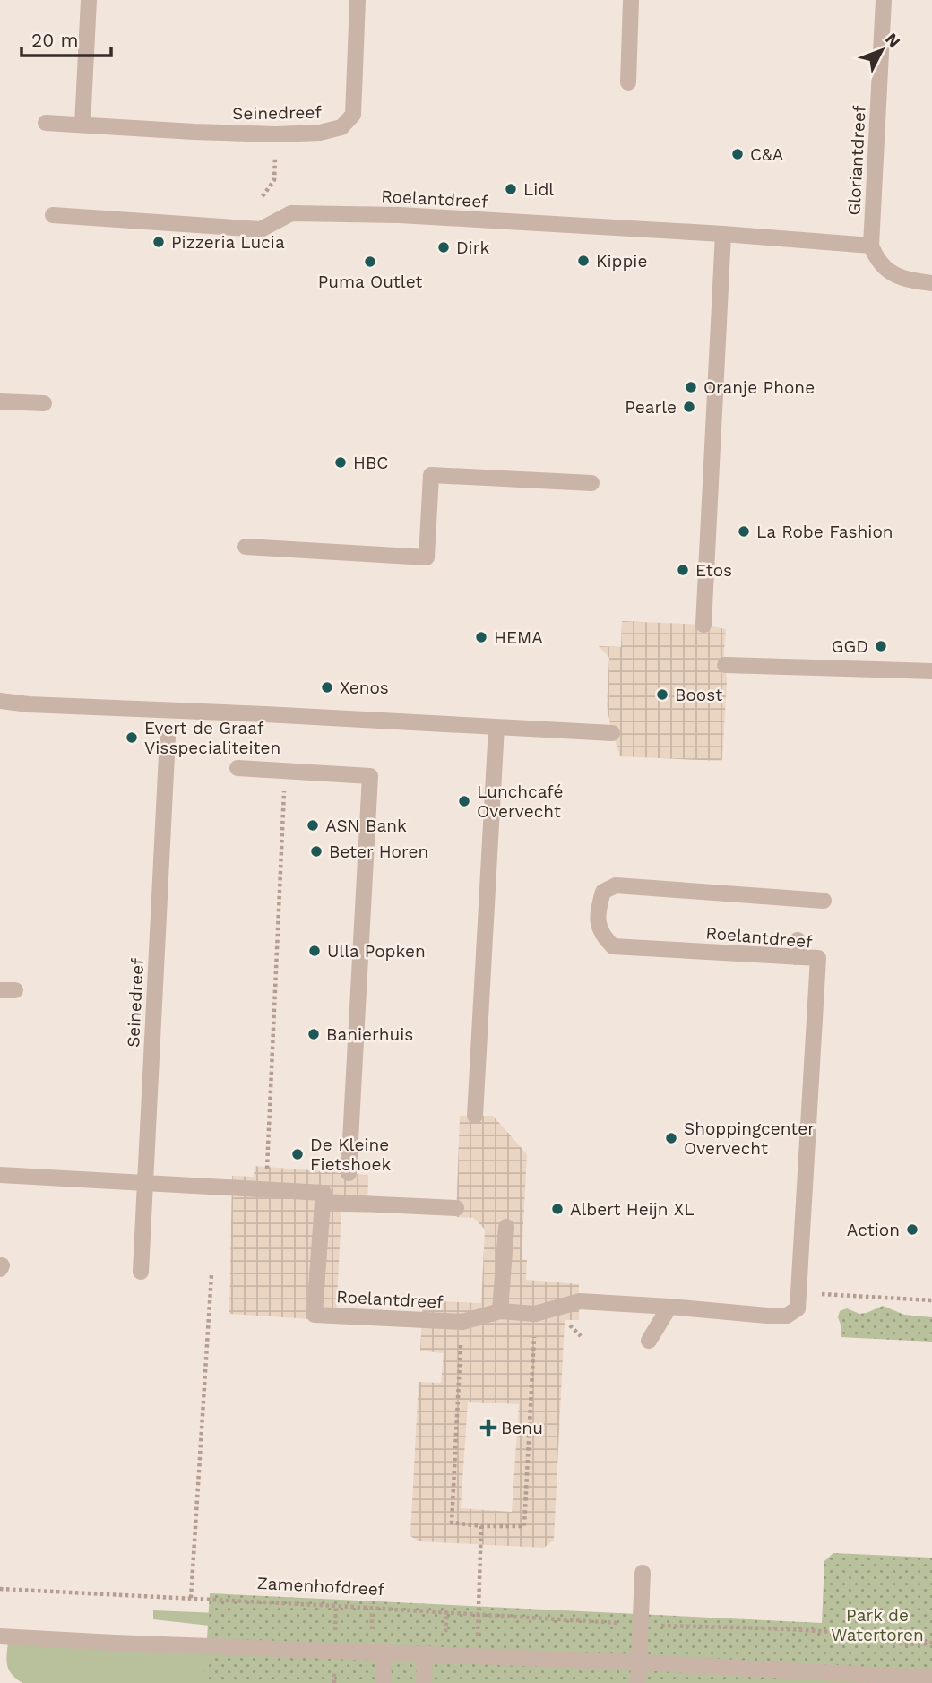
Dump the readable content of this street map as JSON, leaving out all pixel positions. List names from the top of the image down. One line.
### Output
{"streets":{"street":["Seinedreef","Gloriantdreef","Roelantdreef"],"path":["Zamenhofdreef"]},"crossings":[["Gloriantdreef","Roelantdreef"]],"parks":["Park de Watertoren"],"places":{"other":["C&A","Lidl","Pizzeria Lucia","Dirk","Kippie","Puma Outlet","Oranje Phone","Pearle","HBC","La Robe Fashion","Etos","HEMA","GGD","Xenos","Boost","Evert de Graaf Visspecialiteiten","Lunchcafé Overvecht","ASN Bank","Beter Horen","Ulla Popken","Banierhuis","Shoppingcenter Overvecht","De Kleine Fietshoek","Albert Heijn XL","Action"],"health":["Benu"]},"scale_bar":"20 m","north":"top right"}
